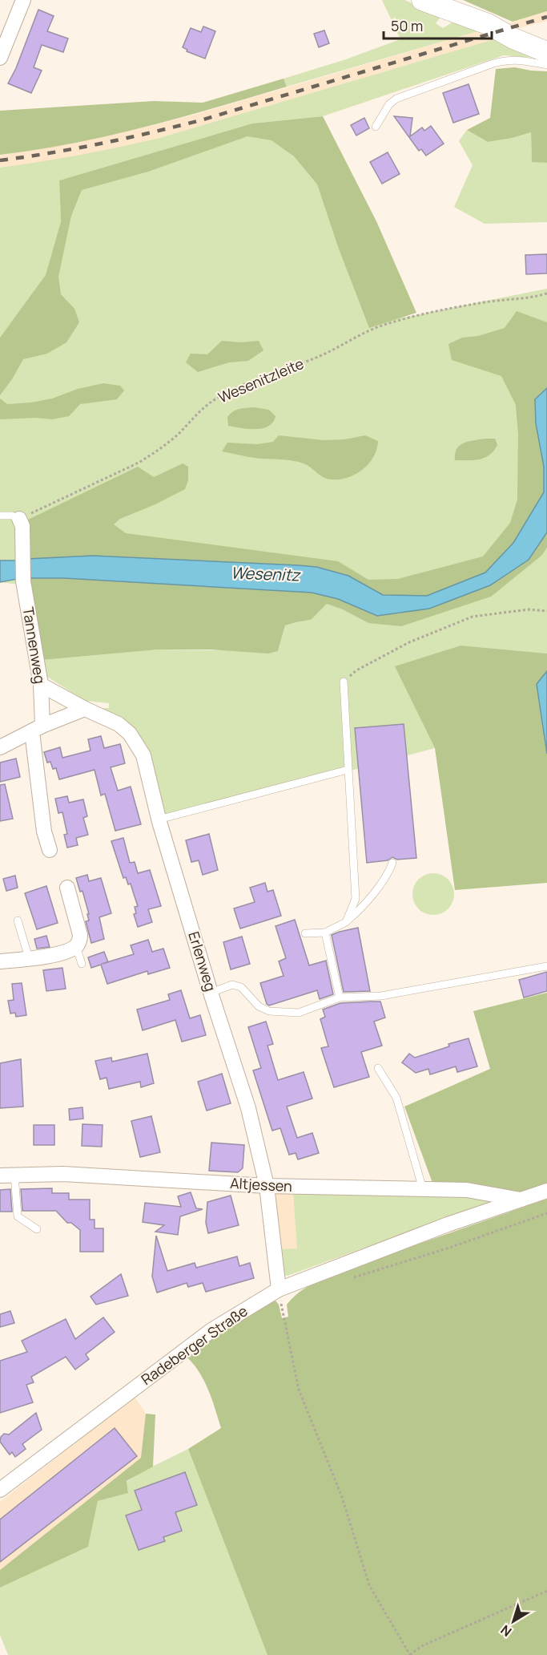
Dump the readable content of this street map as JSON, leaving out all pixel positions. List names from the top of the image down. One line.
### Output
{"streets":{"street":["Tannenweg","Erlenweg","Altjessen","Radeberger Straße"],"path":["Wesenitzleite"]},"crossings":[["Wesenitzleite","Tannenweg"],["Tannenweg","Erlenweg"],["Erlenweg","Altjessen"],["Erlenweg","Radeberger Straße"],["Altjessen","Radeberger Straße"]],"water":["Wesenitz"],"scale_bar":"50 m","north":"bottom left"}
